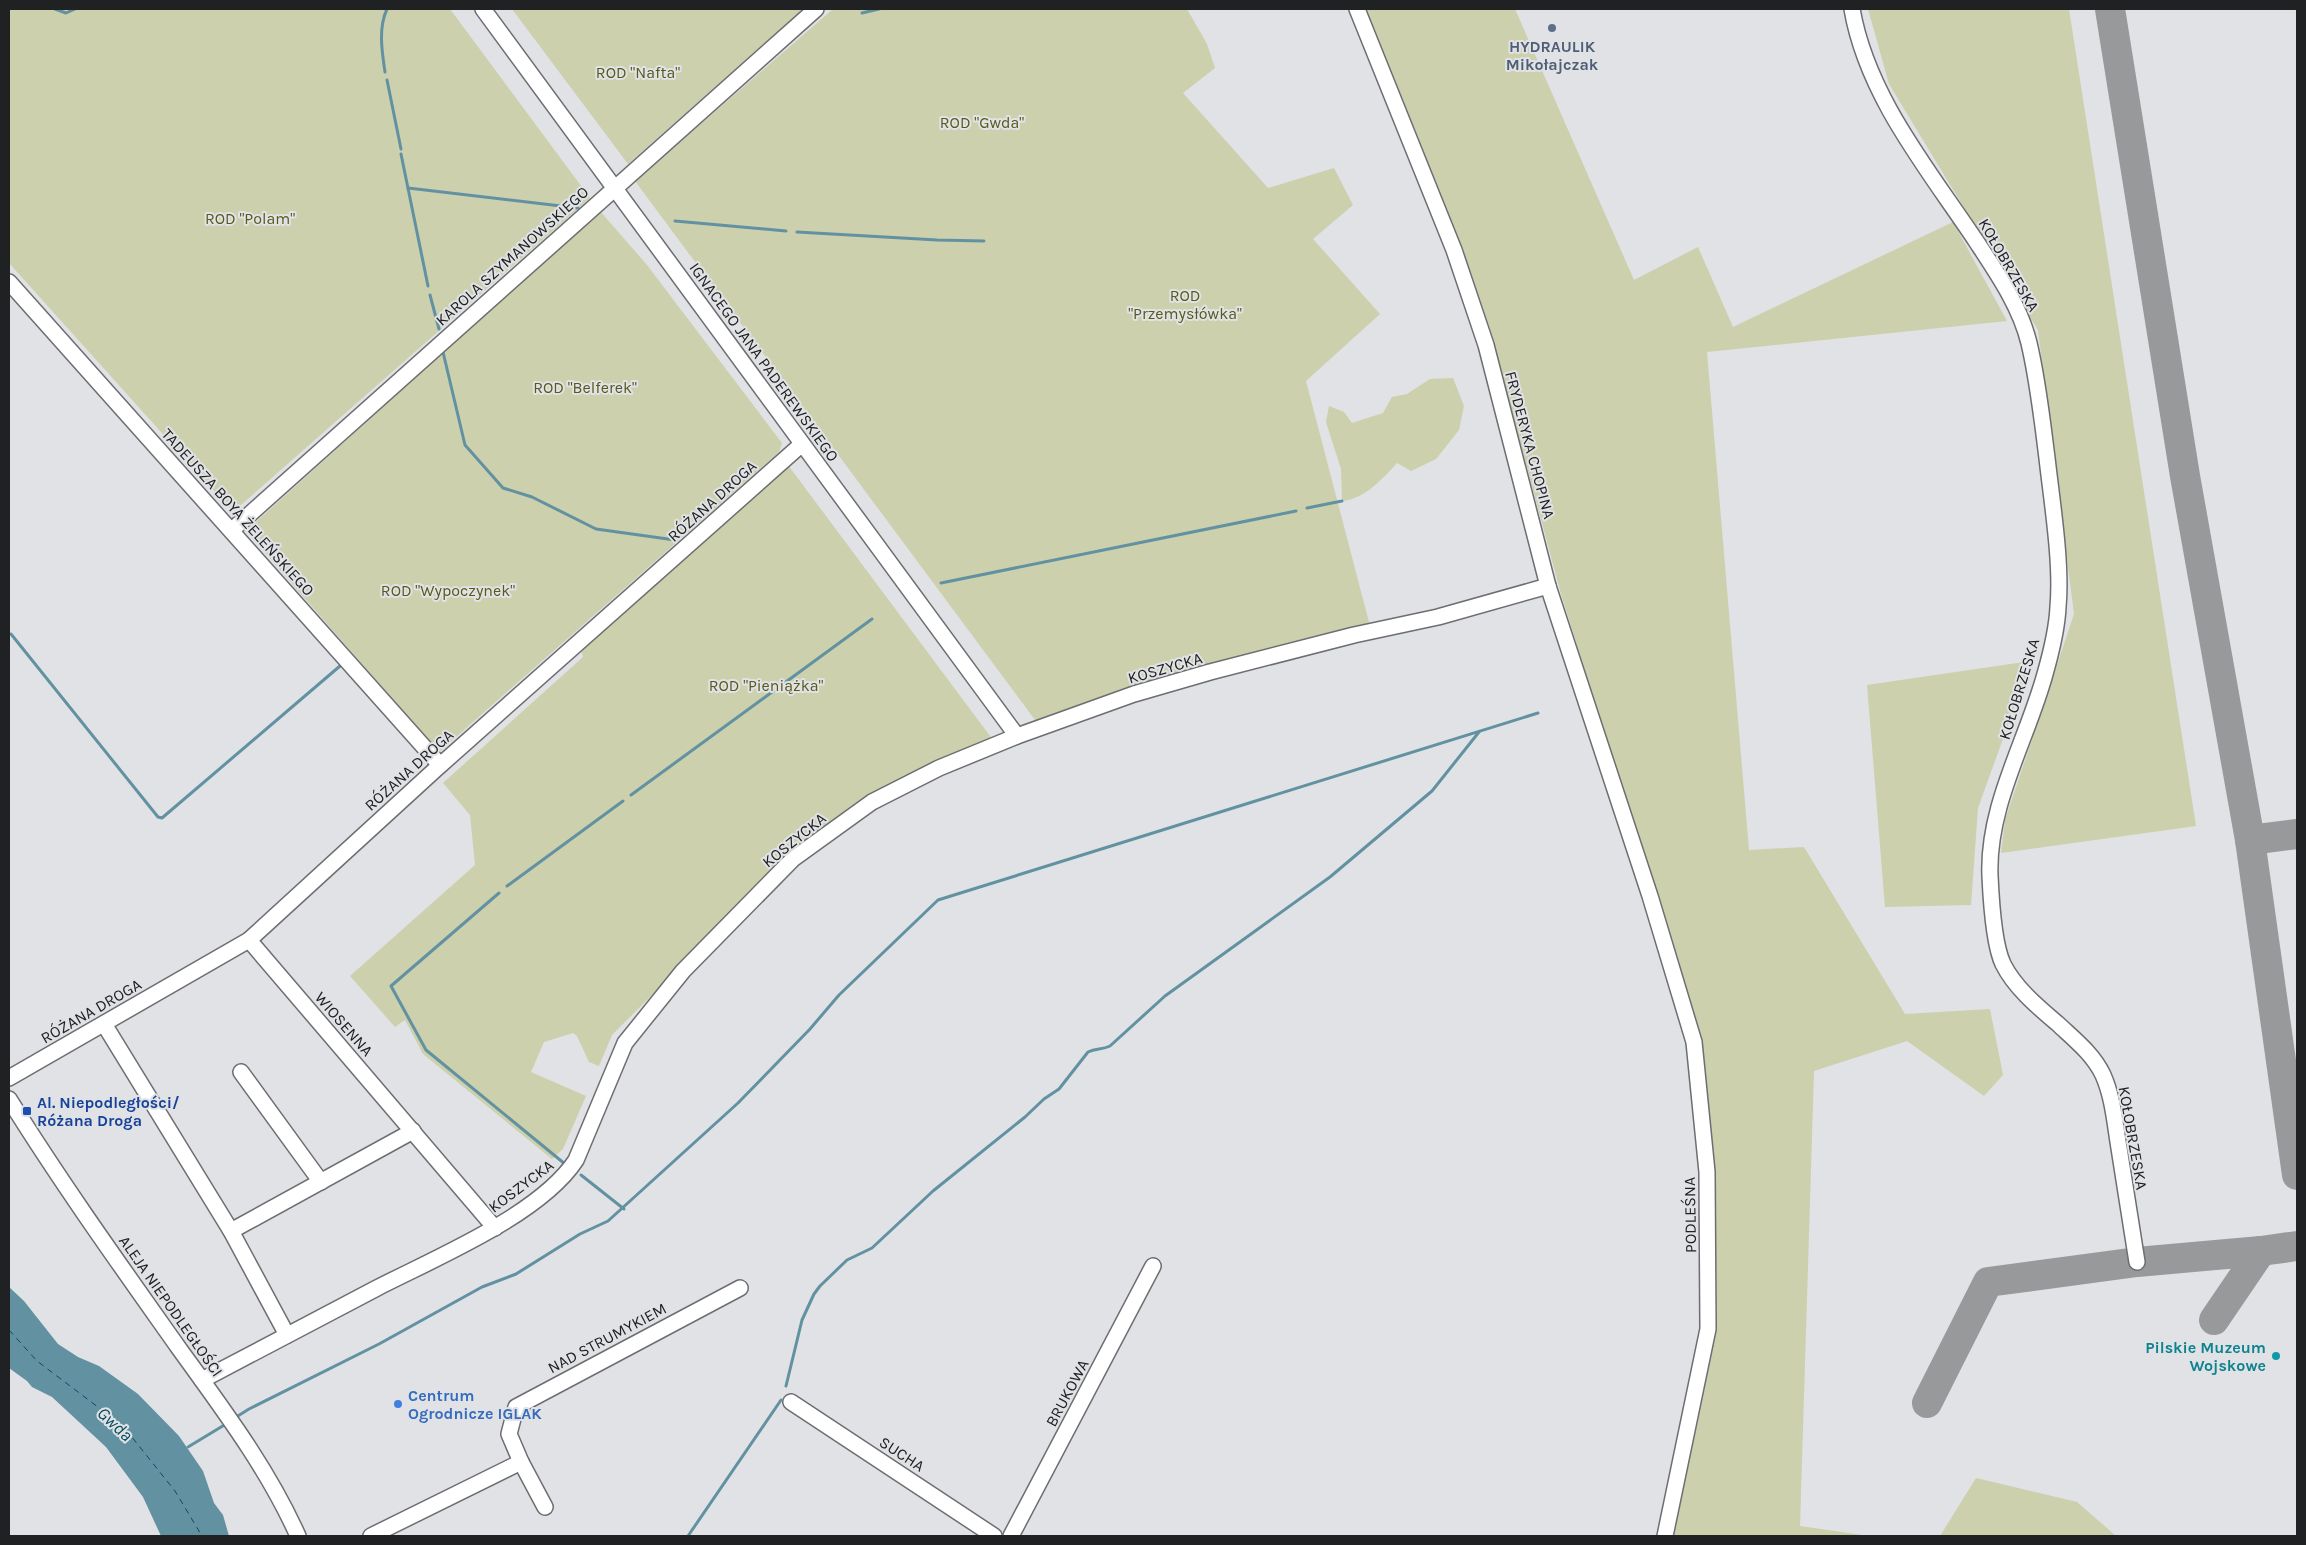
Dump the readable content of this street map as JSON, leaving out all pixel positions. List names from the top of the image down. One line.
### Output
{"streets":{"street":["KAROLA SZYMANOWSKIEGO","KOŁOBRZESKA","IGNACEGO JANA PADEREWSKIEGO","FRYDERYKA CHOPINA","RÓŻANA DROGA","TADEUSZA BOYA ŻELEŃSKIEGO","KOSZYCKA","WIOSENNA","PODLEŚNA","ALEJA NIEPODLEGŁOŚCI","NAD STRUMYKIEM","BRUKOWA","SUCHA"]},"crossings":[["KAROLA SZYMANOWSKIEGO","IGNACEGO JANA PADEREWSKIEGO"],["KAROLA SZYMANOWSKIEGO","TADEUSZA BOYA ŻELEŃSKIEGO"],["IGNACEGO JANA PADEREWSKIEGO","RÓŻANA DROGA"],["IGNACEGO JANA PADEREWSKIEGO","KOSZYCKA"],["FRYDERYKA CHOPINA","KOSZYCKA"],["FRYDERYKA CHOPINA","PODLEŚNA"],["RÓŻANA DROGA","TADEUSZA BOYA ŻELEŃSKIEGO"],["RÓŻANA DROGA","WIOSENNA"],["KOSZYCKA","WIOSENNA"],["KOSZYCKA","ALEJA NIEPODLEGŁOŚCI"]],"water":["Gwda"],"parks":["ROD \"Nafta\"","ROD \"Gwda\"","ROD \"Polam\"","ROD \"Przemysłówka\"","ROD \"Belferek\"","ROD \"Wypoczynek\"","ROD \"Pieniążka\""],"places":{"other":["HYDRAULIK Mikołajczak","Pilskie Muzeum Wojskowe","Centrum Ogrodnicze IGLAK"],"transit":["Al. Niepodległości/ Różana Droga"]}}
